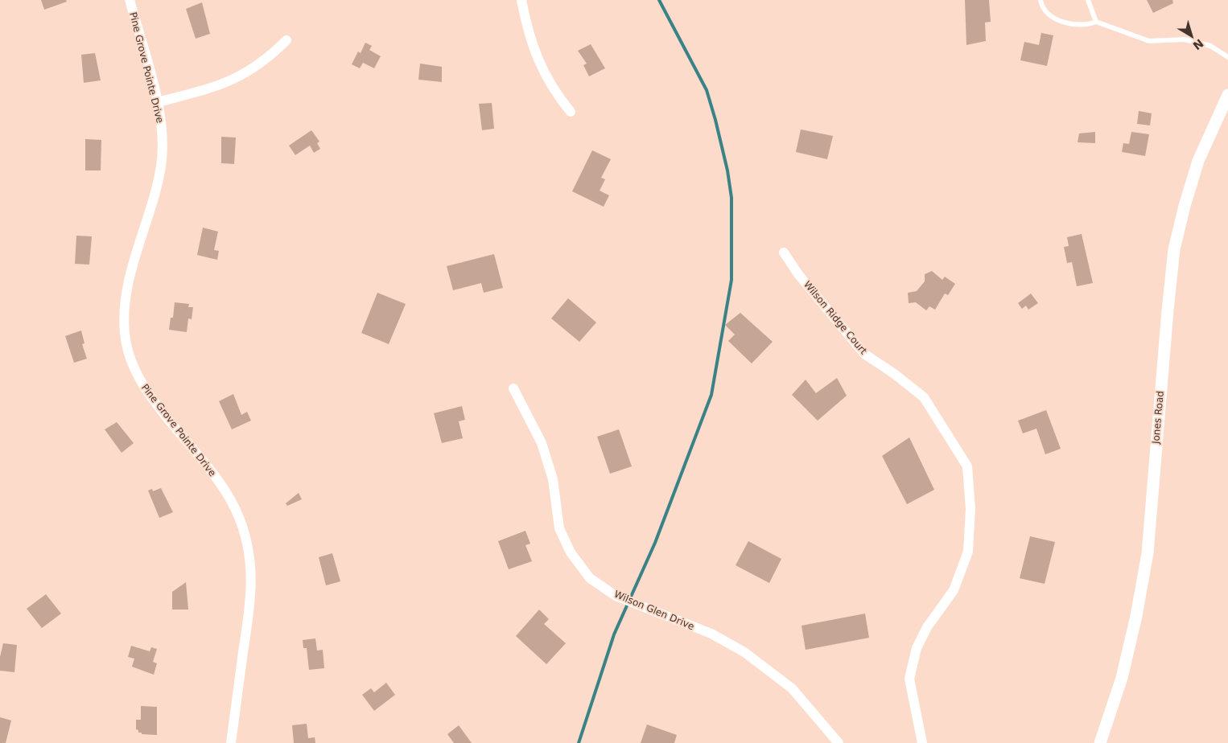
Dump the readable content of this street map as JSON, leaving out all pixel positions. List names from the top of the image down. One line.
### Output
{"streets":{"street":["Pine Grove Pointe Drive","Wilson Ridge Court","Jones Road","Wilson Glen Drive"]},"north":"bottom right"}
